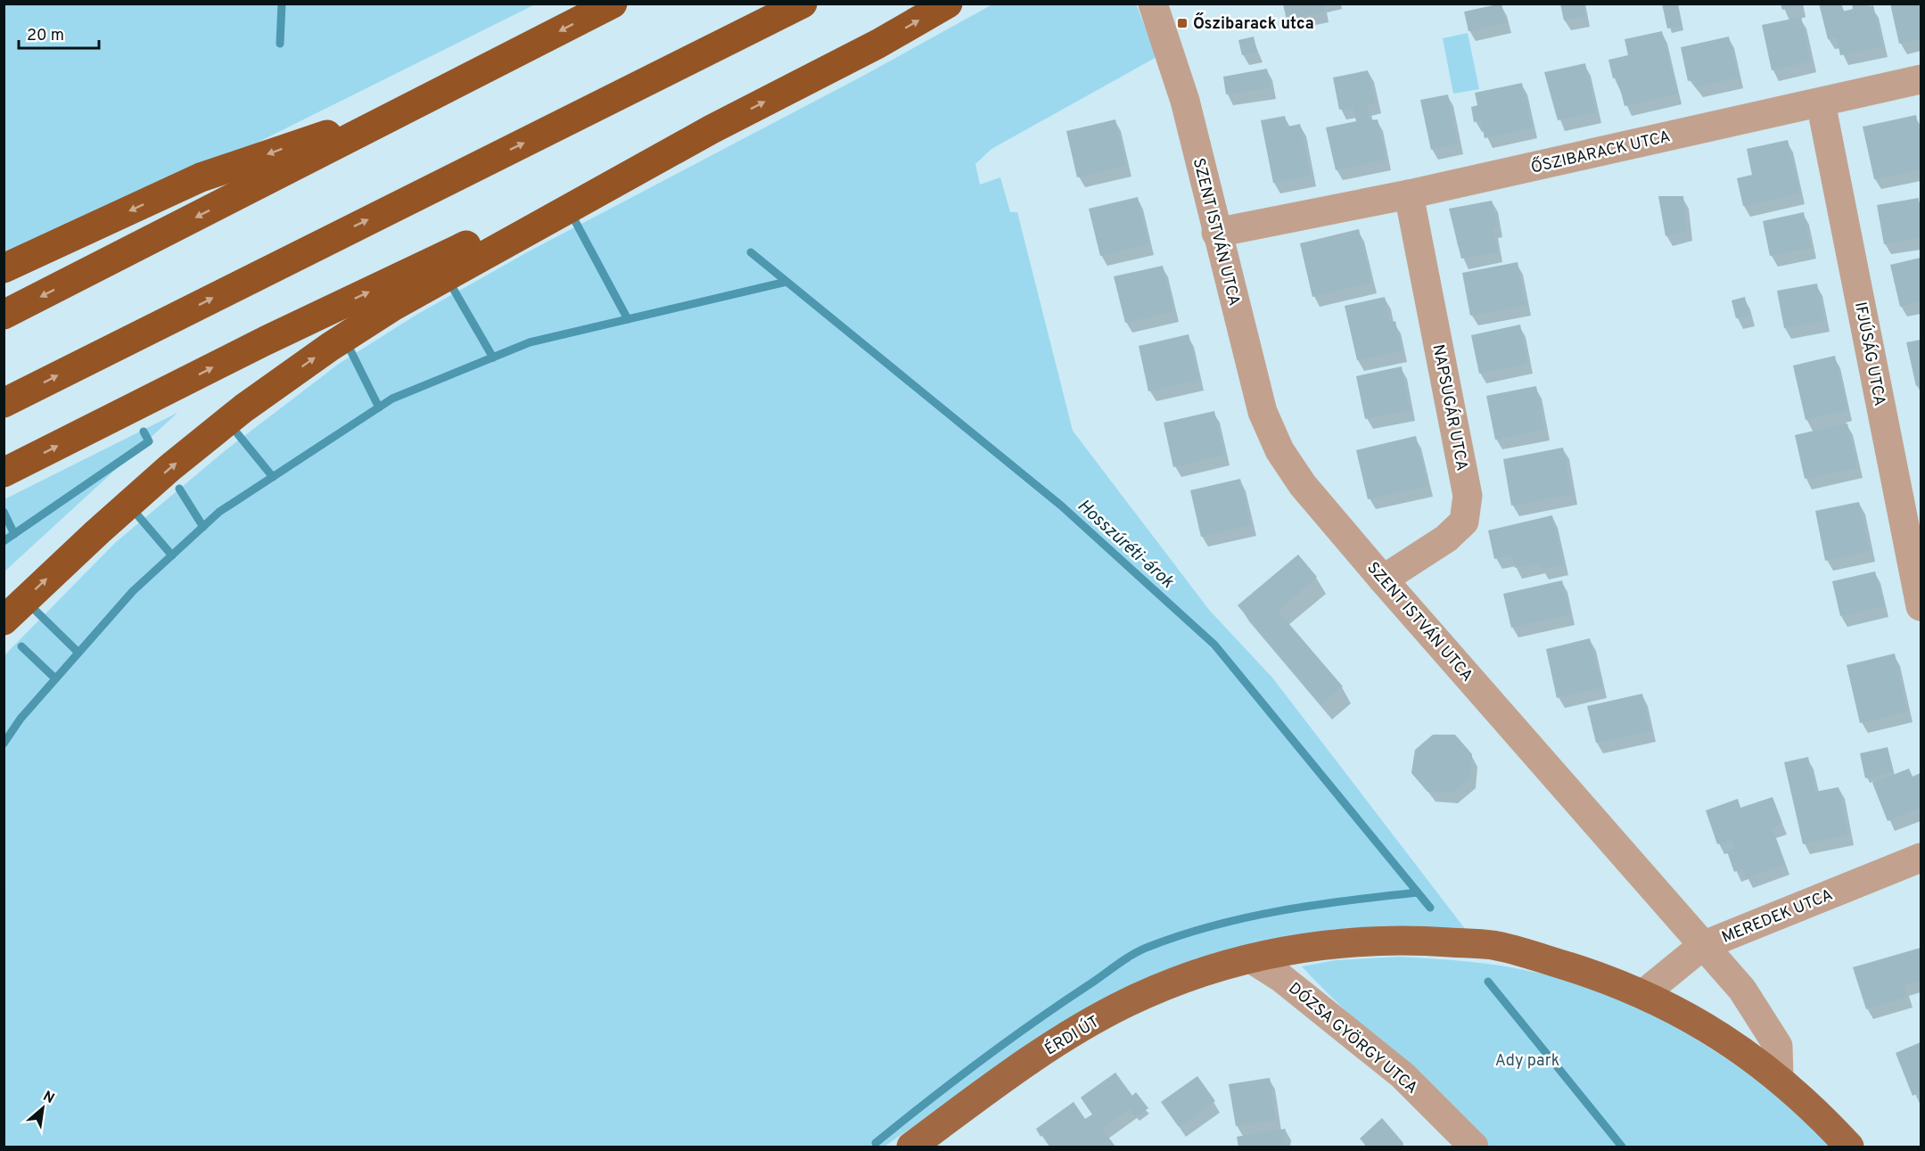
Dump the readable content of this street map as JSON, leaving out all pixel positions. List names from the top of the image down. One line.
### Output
{"streets":{"main road":["ÉRDI ÚT"],"street":["ŐSZIBARACK UTCA","SZENT ISTVÁN UTCA","IFJÚSÁG UTCA","NAPSUGÁR UTCA","MEREDEK UTCA","DÓZSA GYÖRGY UTCA"]},"crossings":[["ŐSZIBARACK UTCA","SZENT ISTVÁN UTCA"],["ŐSZIBARACK UTCA","IFJÚSÁG UTCA"],["ŐSZIBARACK UTCA","NAPSUGÁR UTCA"],["SZENT ISTVÁN UTCA","NAPSUGÁR UTCA"],["SZENT ISTVÁN UTCA","MEREDEK UTCA"],["SZENT ISTVÁN UTCA","ÉRDI ÚT"],["MEREDEK UTCA","ÉRDI ÚT"],["ÉRDI ÚT","DÓZSA GYÖRGY UTCA"]],"water":["Hosszúréti-árok"],"parks":["Ady park"],"places":{"transit":["Őszibarack utca"]},"scale_bar":"20 m","north":"top right"}
